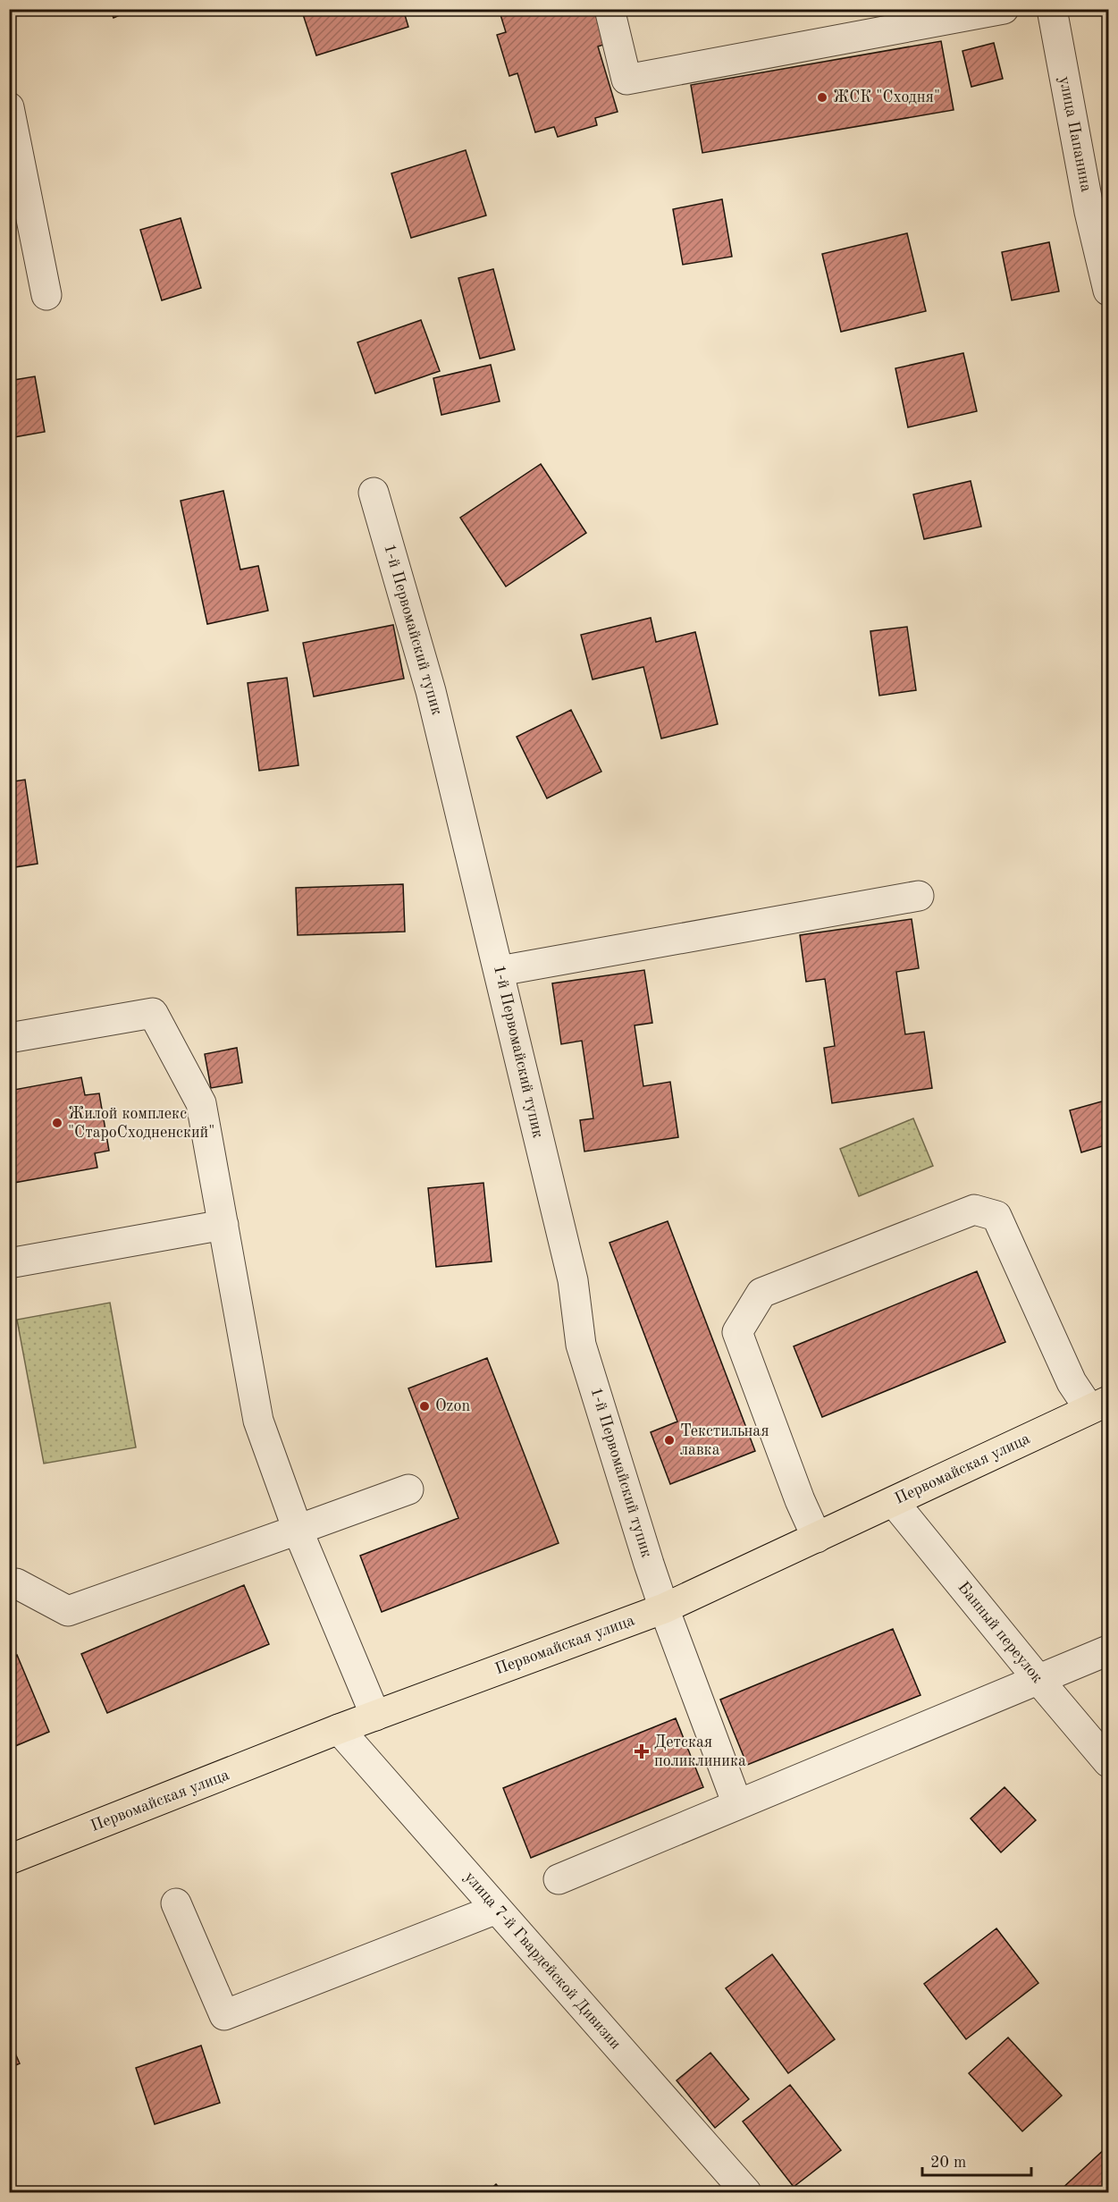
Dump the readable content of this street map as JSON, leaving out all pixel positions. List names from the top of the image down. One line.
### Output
{"streets":{"main road":["Первомайская улица"],"street":["улица Папанина","1-й Первомайский тупик","Банный переулок","улица 7-й Гвардейской Дивизии"]},"crossings":[["1-й Первомайский тупик","Первомайская улица"],["Первомайская улица","Банный переулок"],["Первомайская улица","улица 7-й Гвардейской Дивизии"]],"places":{"other":["ЖСК \"Сходня\"","Жилой комплекс \"СтароСходненский\"","Ozon","Текстильная лавка"],"health":["Детская поликлиника"]},"scale_bar":"20 m"}
